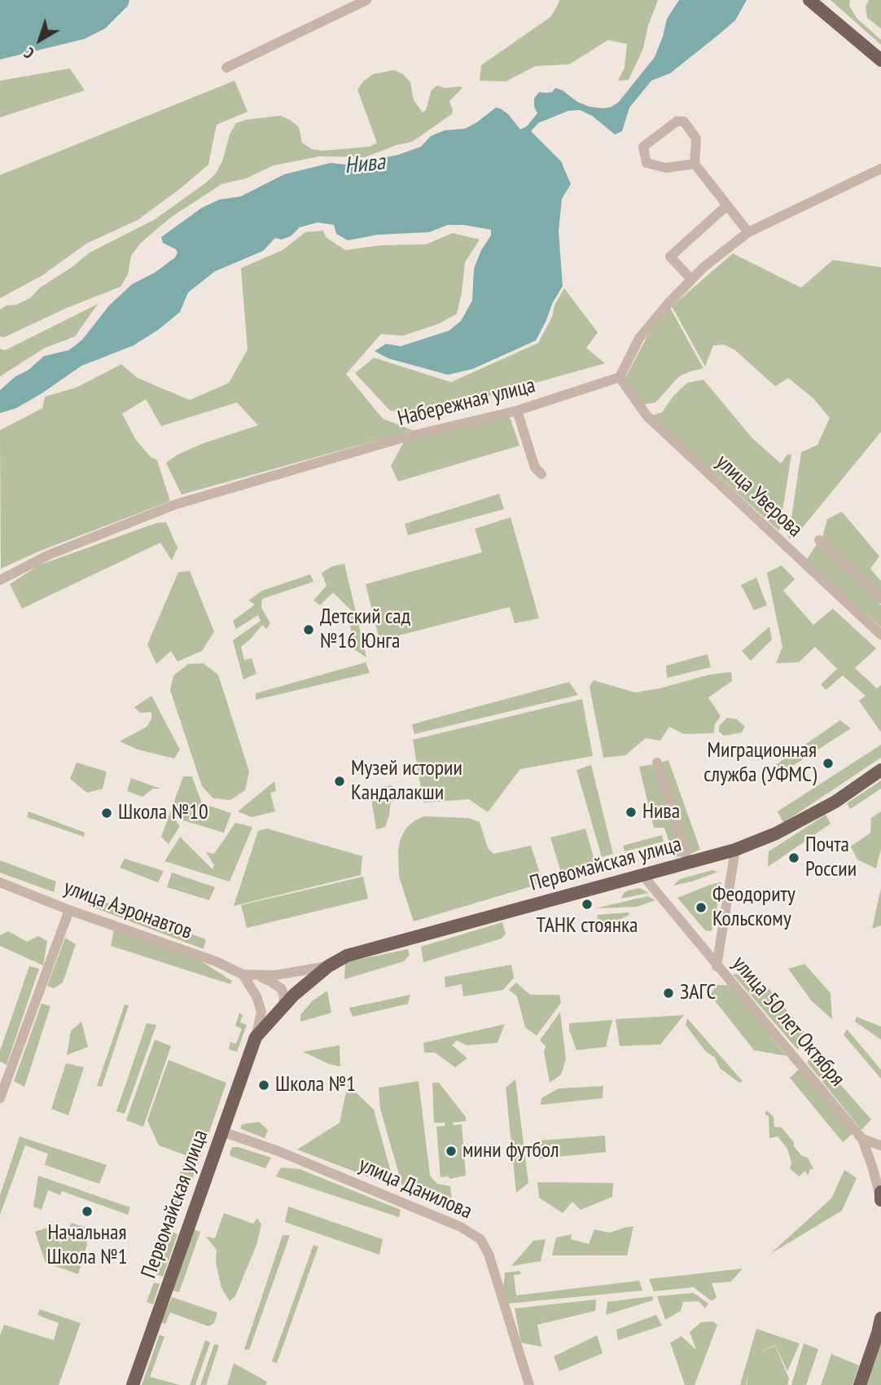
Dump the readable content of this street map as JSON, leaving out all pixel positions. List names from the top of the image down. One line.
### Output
{"streets":{"main road":["Первомайская улица"],"street":["Набережная улица","улица Уверова","улица Аэронавтов","улица 50 лет Октября","улица Данилова"]},"crossings":[["Набережная улица","улица Уверова"],["Первомайская улица","улица Аэронавтов"],["Первомайская улица","улица 50 лет Октября"],["Первомайская улица","улица Данилова"]],"water":["Нива"],"places":["Детский сад №16 Юнга","Миграционная служба (УФМС)","Музей истории Кандалакши","Нива","Школа №10","Почта России","ТАНК стоянка","Феодориту Кольскому","ЗАГС","Школа №1","мини футбол","Начальная Школа №1"],"north":"bottom left"}
